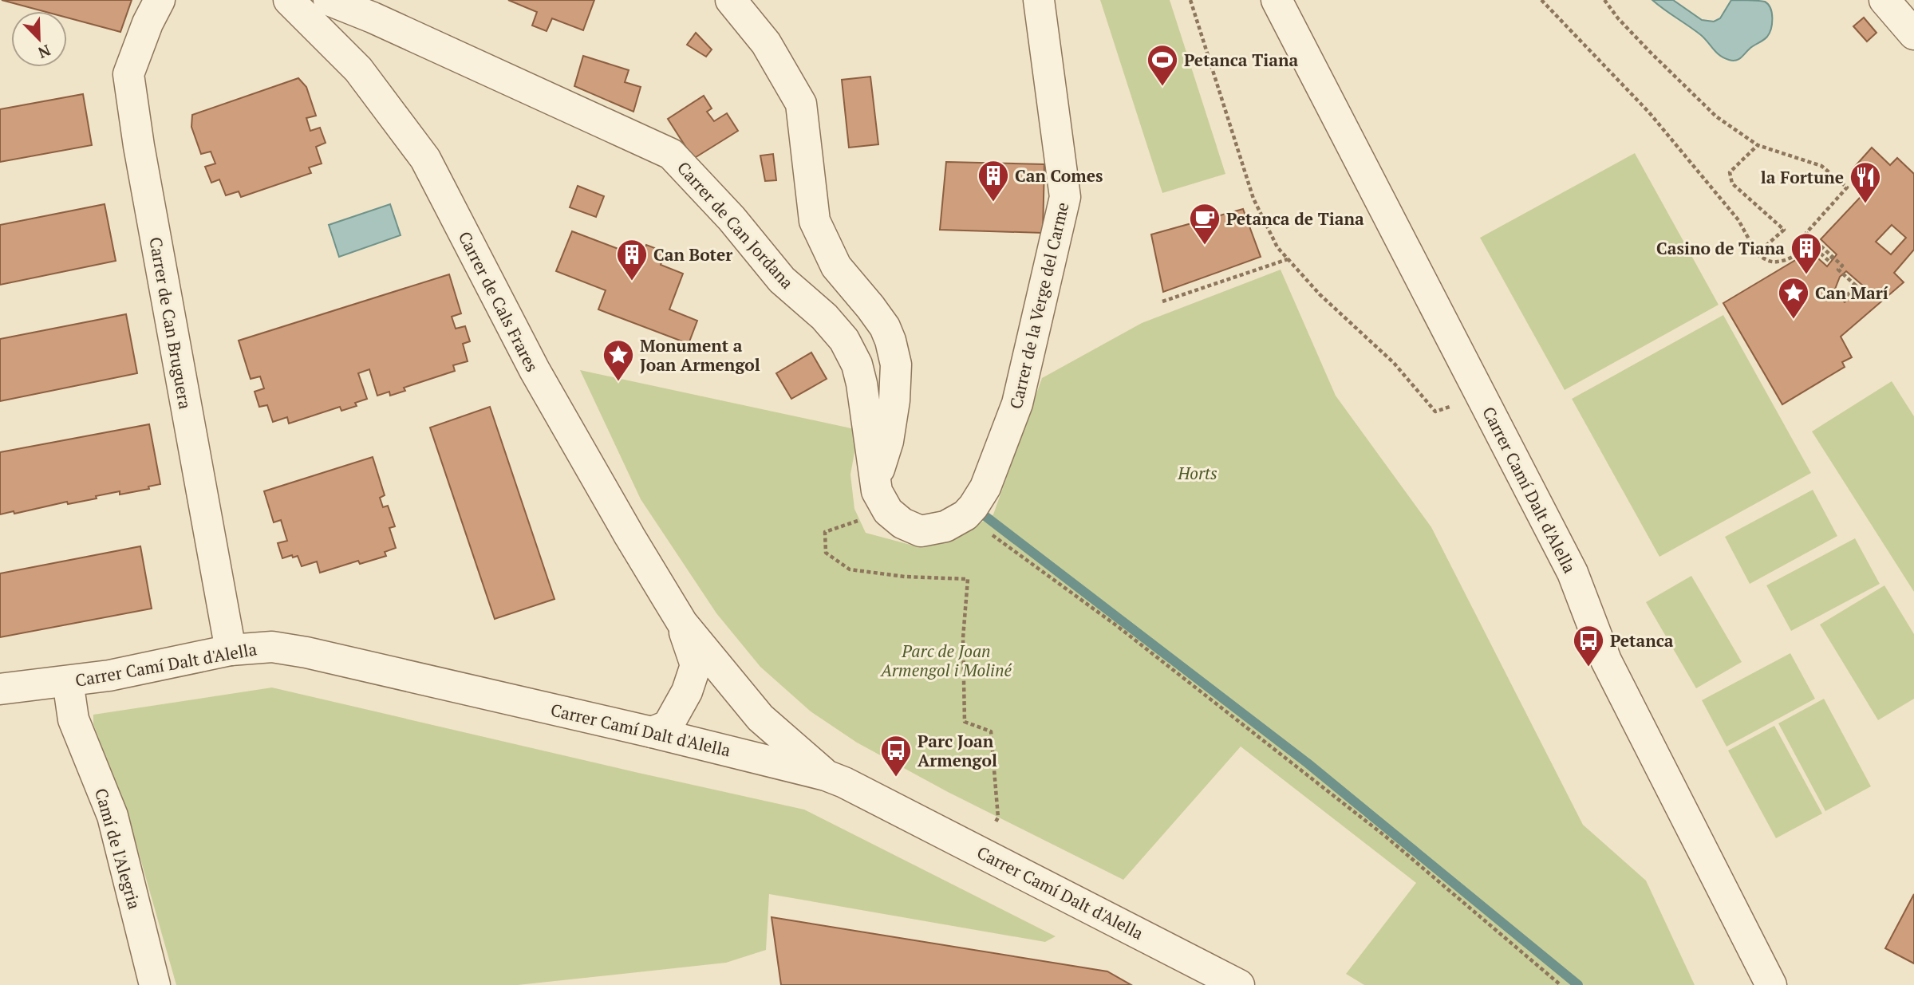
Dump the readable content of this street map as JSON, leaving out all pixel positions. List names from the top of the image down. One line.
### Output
{"streets":{"street":["Carrer de Can Jordana","Carrer de Cals Frares","Carrer de la Verge del Carme","Carrer de Can Bruguera","Carrer Camí Dalt d'Alella","Camí de l'Alegria"]},"crossings":[["Carrer de Can Jordana","Carrer de la Verge del Carme"],["Carrer de Cals Frares","Carrer Camí Dalt d'Alella"],["Carrer de Can Bruguera","Carrer Camí Dalt d'Alella"],["Carrer Camí Dalt d'Alella","Camí de l'Alegria"]],"parks":["Horts","Parc de Joan Armengol i Moliné"],"places":{"sports":["Petanca Tiana"],"building":["Can Comes","Casino de Tiana","Can Boter"],"restaurant":["la Fortune"],"cafe":["Petanca de Tiana"],"place":["Can Marí","Monument a Joan Armengol"],"bus stop":["Petanca","Parc Joan Armengol"]},"north":"bottom right"}
